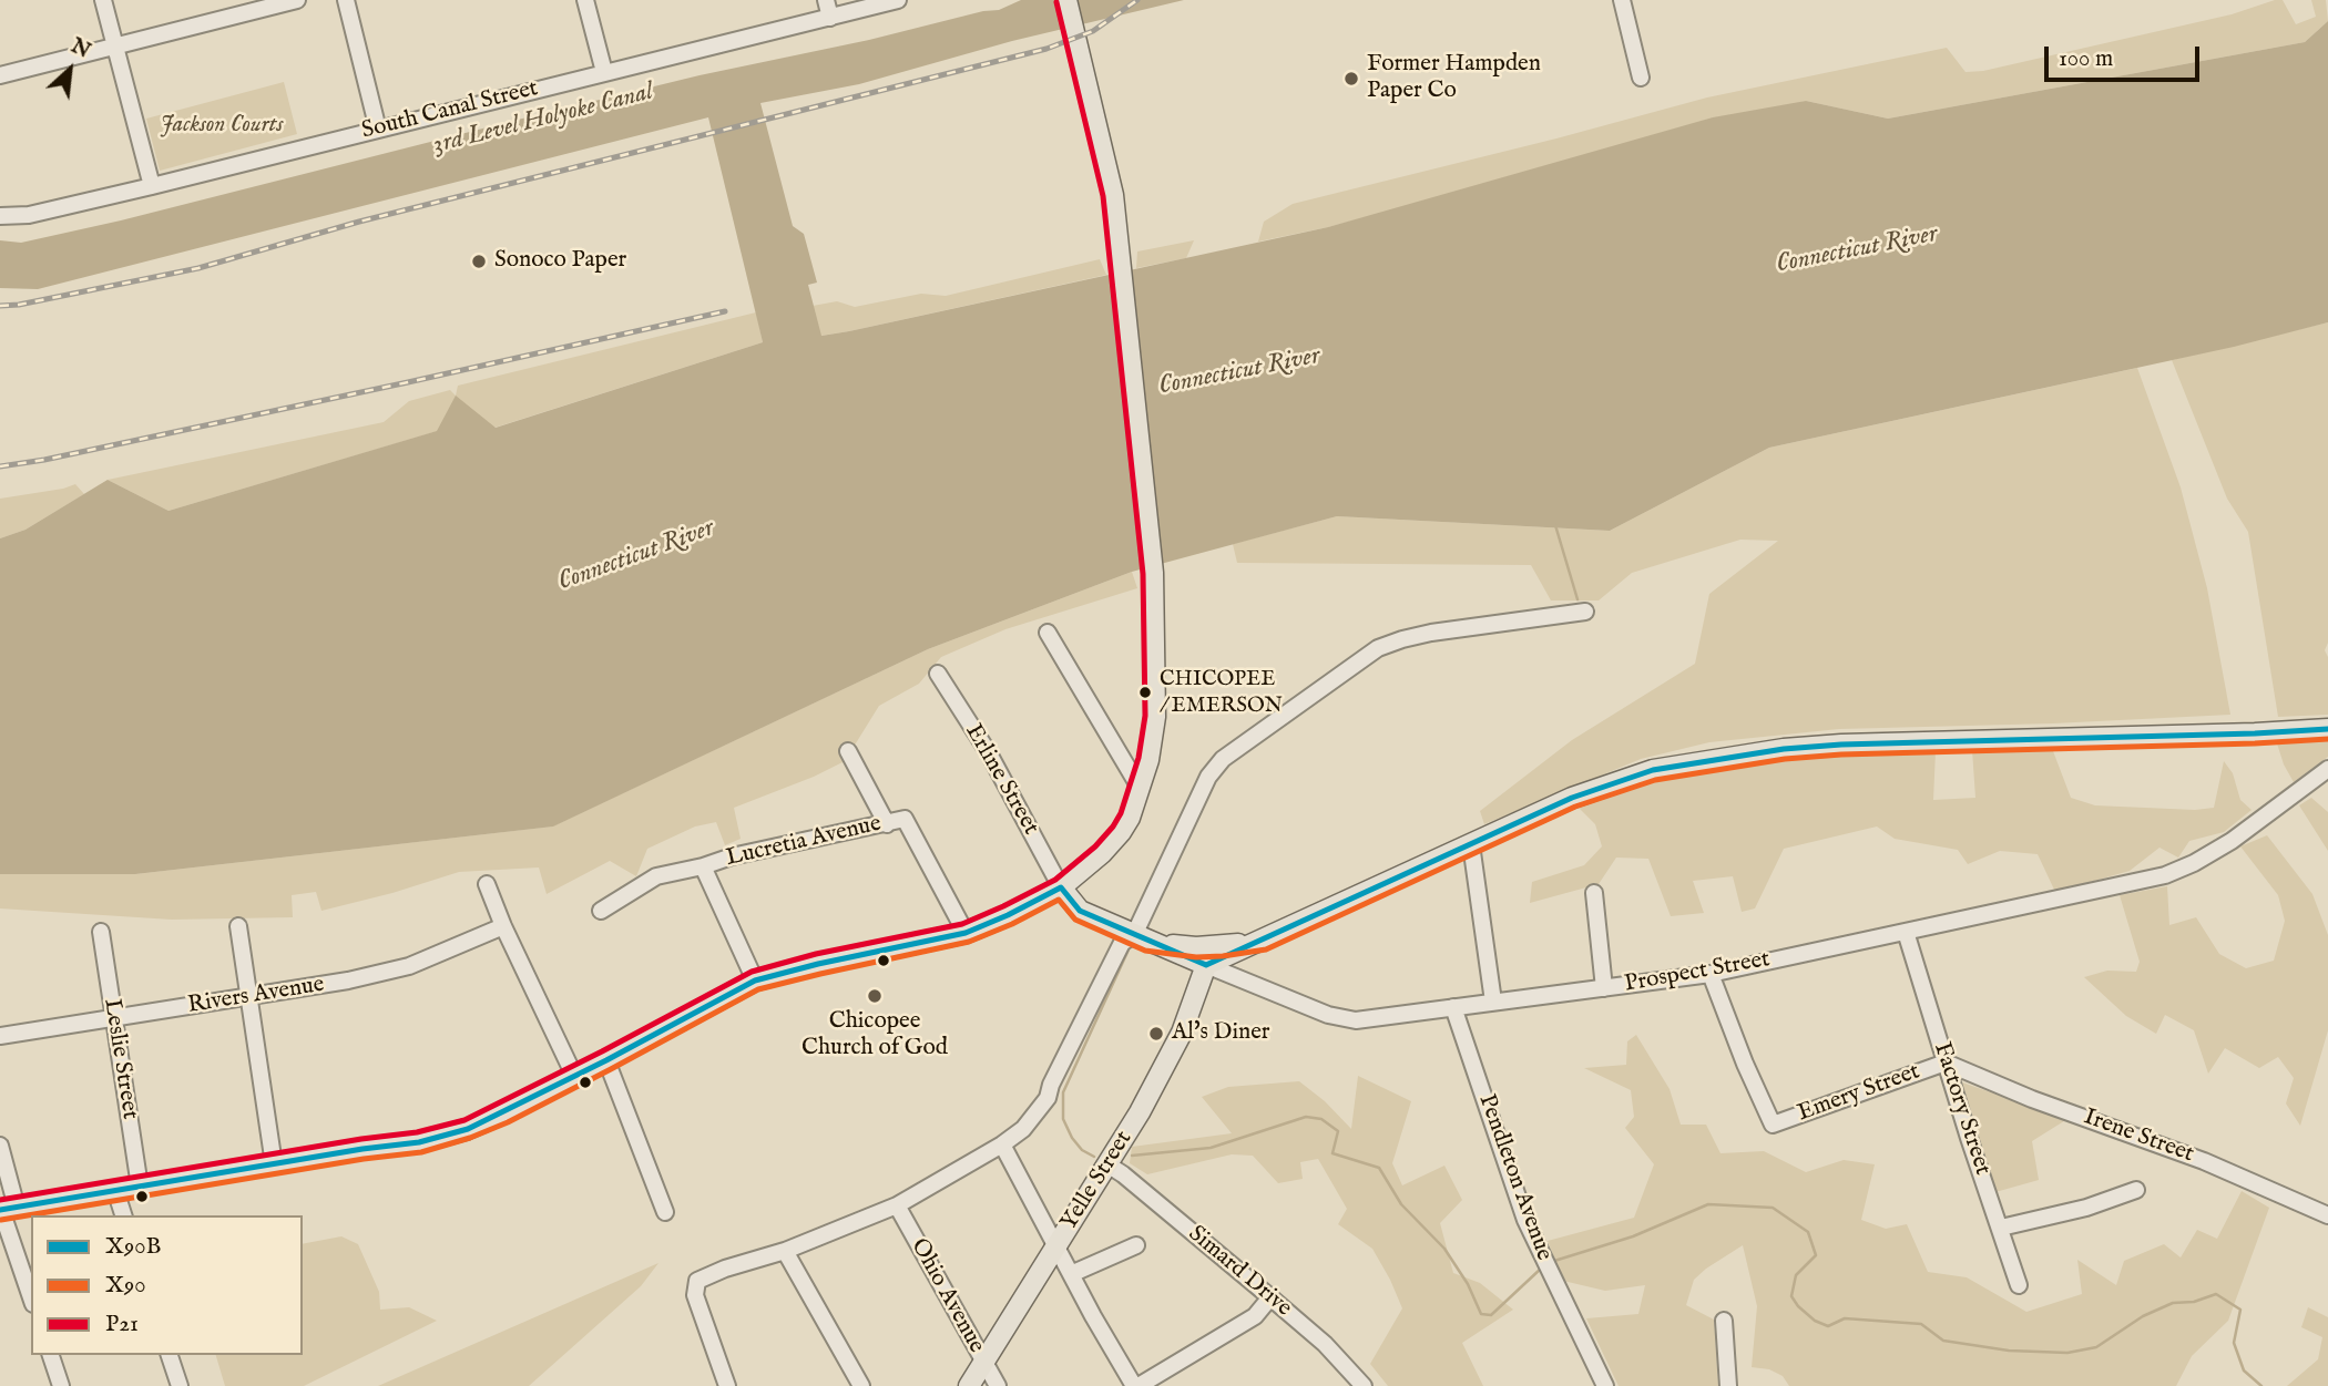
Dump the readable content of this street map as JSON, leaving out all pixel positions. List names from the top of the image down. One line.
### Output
{"streets":{"main road":["Prospect Street","Yelle Street"],"street":["South Canal Street","Erline Street","Lucretia Avenue","Rivers Avenue","Leslie Street","Emery Street","Factory Street","Irene Street","Pendleton Avenue","Simard Drive","Ohio Avenue"]},"crossings":[["Erline Street","Prospect Street"],["Prospect Street","Emery Street"],["Prospect Street","Factory Street"],["Prospect Street","Pendleton Avenue"],["Prospect Street","Yelle Street"],["Rivers Avenue","Leslie Street"],["Emery Street","Factory Street"],["Emery Street","Irene Street"],["Factory Street","Irene Street"],["Yelle Street","Simard Drive"],["Yelle Street","Ohio Avenue"]],"water":["3rd Level Holyoke Canal","Connecticut River"],"parks":["Jackson Courts"],"places":["Former Hampden Paper Co","Sonoco Paper","CHICOPEE / EMERSON","Chicopee Church of God","Al's Diner"],"lines":["transit line P21","transit line X90B","transit line X90"],"legend":["X90B","X90","P21"],"scale_bar":"100 m","north":"top right"}
